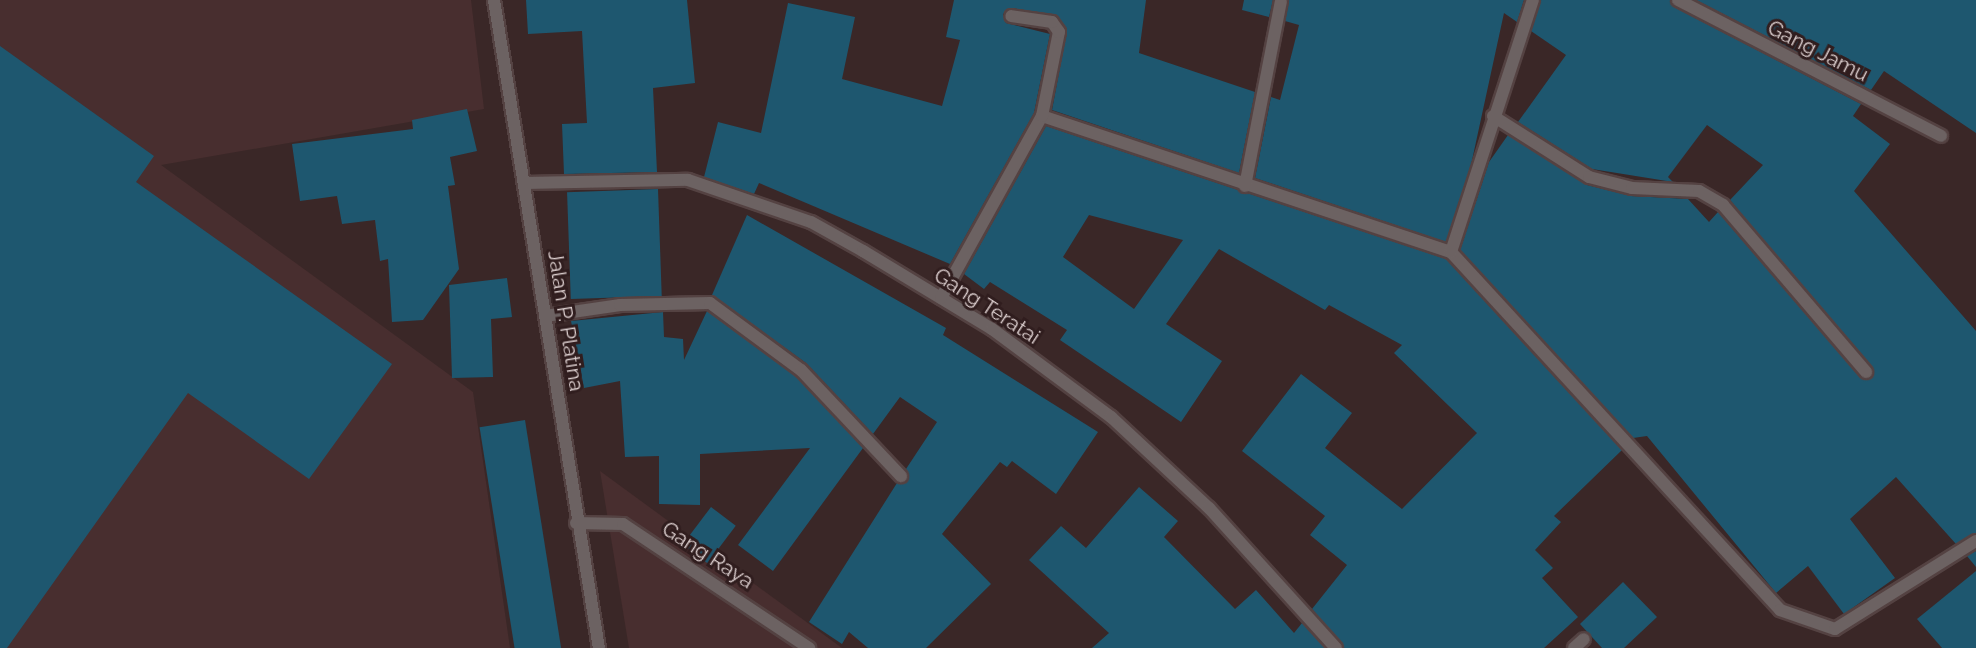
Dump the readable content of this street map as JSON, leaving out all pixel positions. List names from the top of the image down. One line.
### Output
{"streets":{"street":["Gang Jamu","Gang Teratai","Jalan P. Platina","Gang Raya"]},"crossings":[["Gang Teratai","Jalan P. Platina"],["Jalan P. Platina","Gang Raya"]]}
